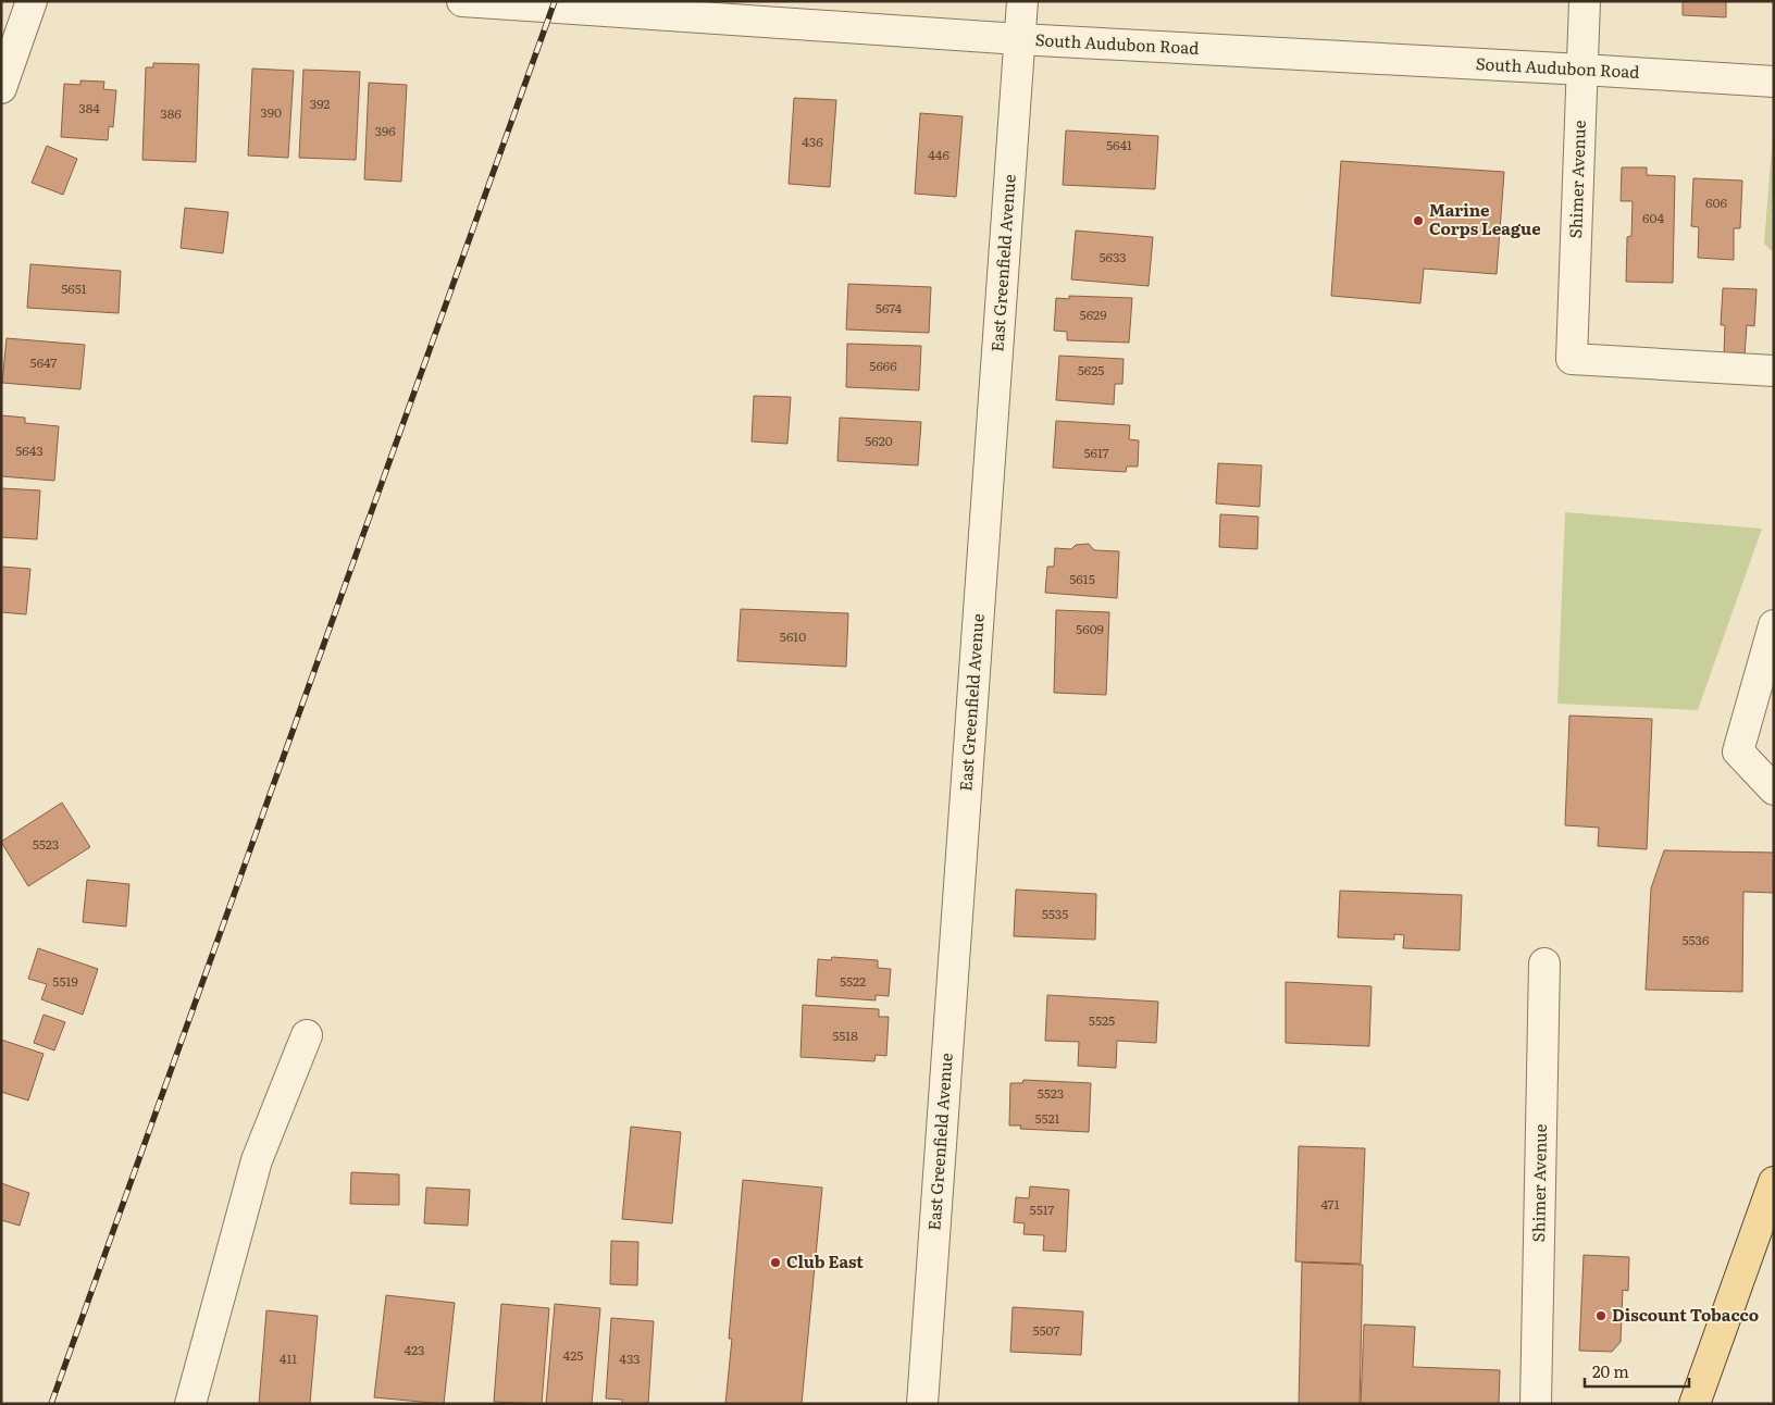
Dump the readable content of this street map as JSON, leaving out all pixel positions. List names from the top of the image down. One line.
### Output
{"streets":{"street":["South Audubon Road","Shimer Avenue","East Greenfield Avenue"]},"crossings":[["South Audubon Road","Shimer Avenue"],["South Audubon Road","East Greenfield Avenue"]],"places":["Marine Corps League","Club East","Discount Tobacco"],"house_numbers":["392","384","390","386","396","436","5641","446","606","604","5633","5651","5674","5629","5647","5666","5625","5620","5643","5617","5615","5609","5610","5523","5535","5536","5519","5522","5525","5518","5523","5521","471","5517","5507","423","425","411","433"],"scale_bar":"20 m"}
